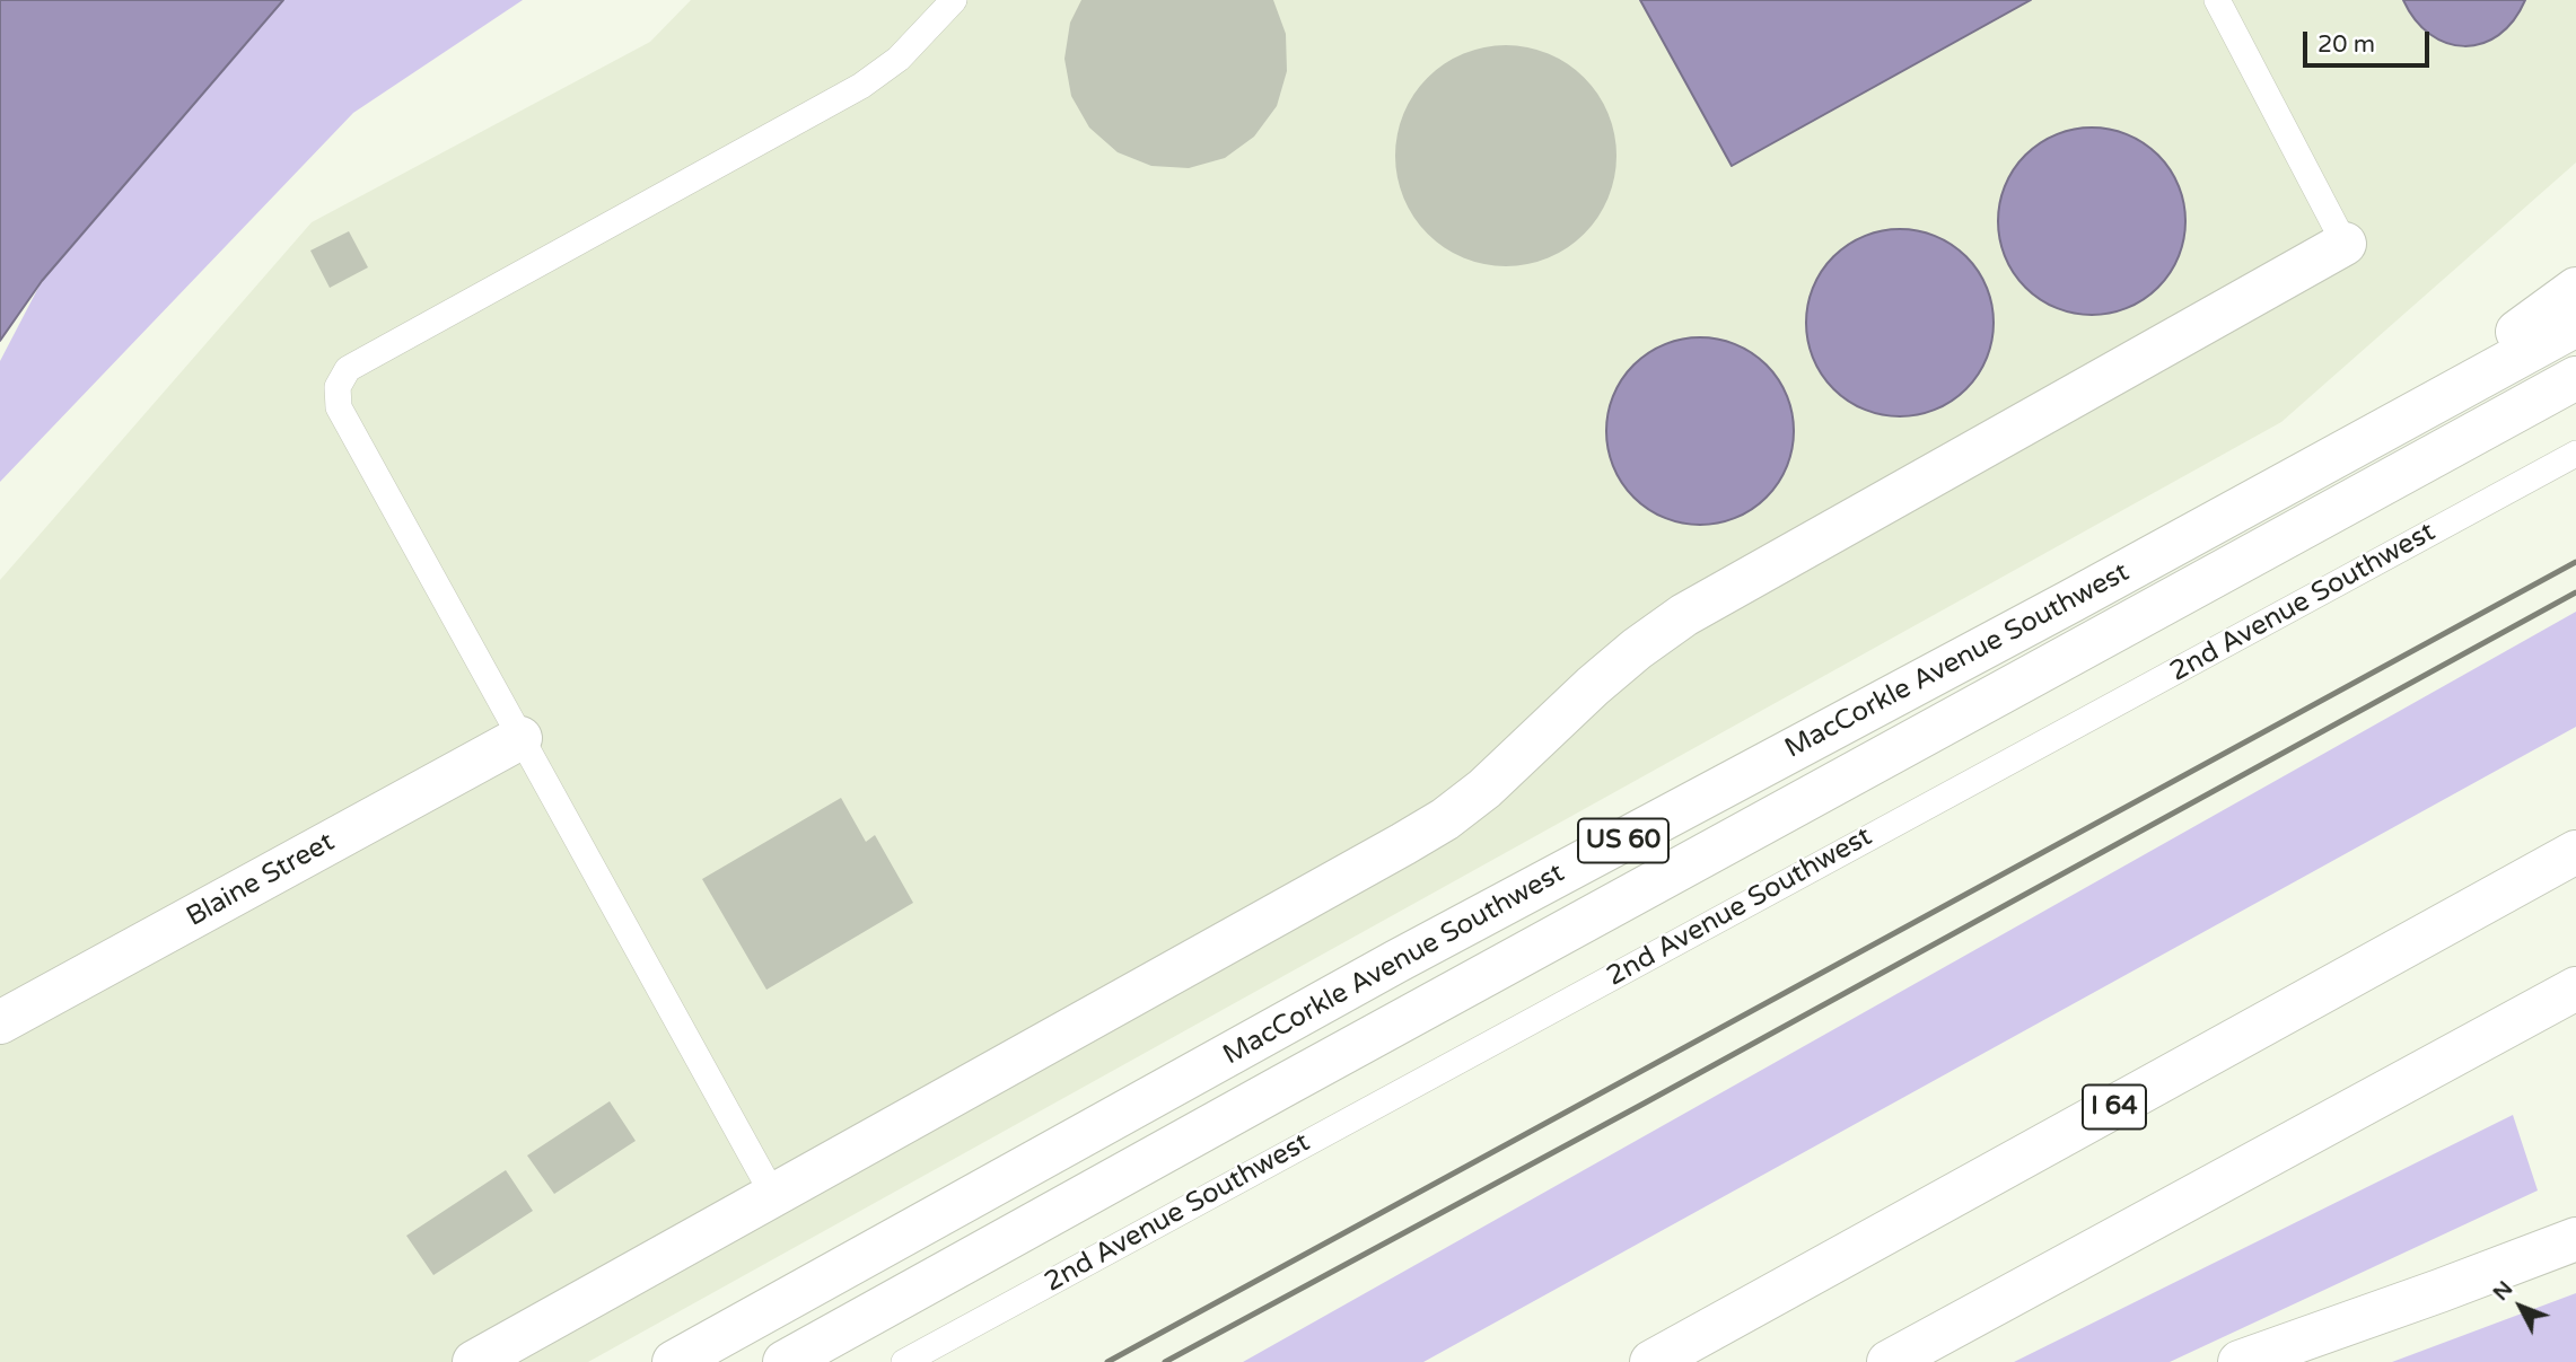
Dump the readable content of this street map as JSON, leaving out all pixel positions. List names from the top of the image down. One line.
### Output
{"streets":{"main road":["MacCorkle Avenue Southwest","US 60","Blaine Street","I 64"],"lane":["2nd Avenue Southwest"]},"scale_bar":"20 m","north":"top left"}
